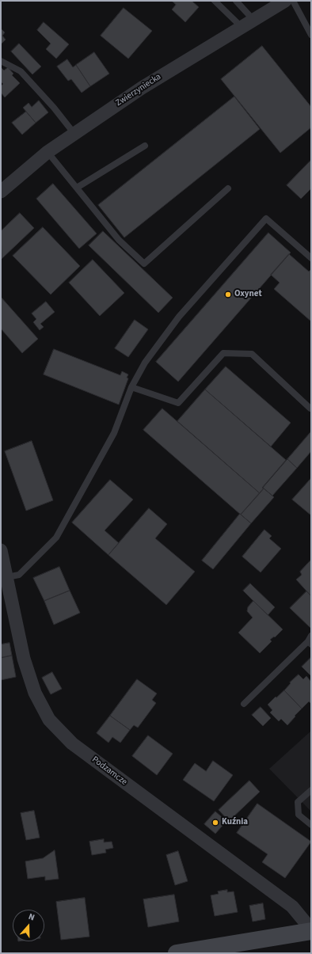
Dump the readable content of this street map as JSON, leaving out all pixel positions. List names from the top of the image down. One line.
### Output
{"streets":{"street":["Zwierzyniecka","Podzamcze"]},"places":["Oxynet","Kuźnia"],"north":"top"}
